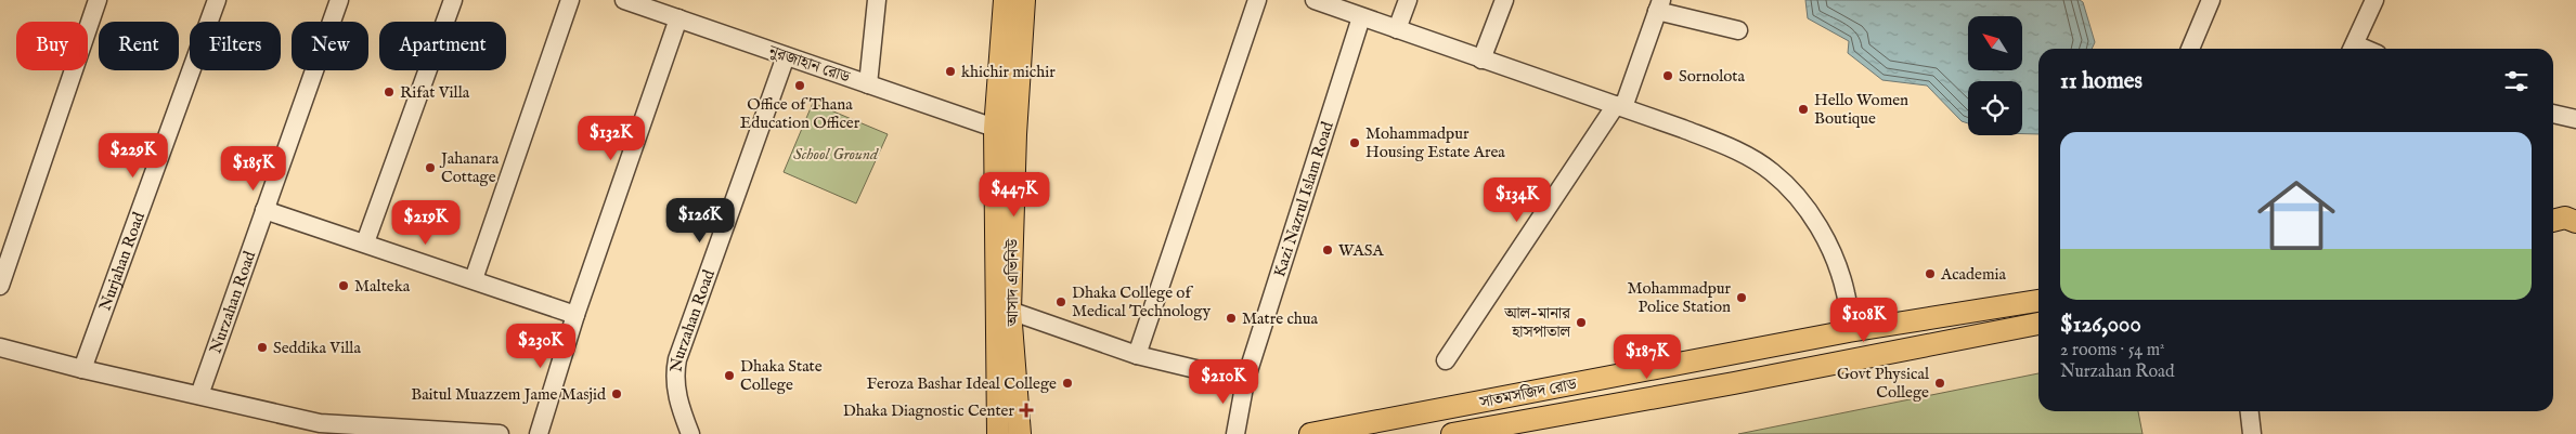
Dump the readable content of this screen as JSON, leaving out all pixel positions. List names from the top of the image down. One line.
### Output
{"streets":{"main road":["আসাদ এভিনিউ","সাতমসজিদ রোড"],"street":["নুরজাহান রোড","Kazi Nazrul Islam Road","Nurjahan Road","Nurzahan Road"]},"crossings":[["নুরজাহান রোড","আসাদ এভিনিউ"],["নুরজাহান রোড","Nurzahan Road"]],"parks":["School Ground"],"places":{"other":["khichir michir","Sornolota","Office of Thana Education Officer","Rifat Villa","Hello Women Boutique","Mohammadpur Housing Estate Area","Jahanara Cottage","WASA","Academia","Malteka","Mohammadpur Police Station","Dhaka College of Medical Technology","Matre chua","আল-মানার হাসপাতাল","Seddika Villa","Dhaka State College","Feroza Bashar Ideal College","Govt Physical College","Baitul Muazzem Jame Masjid"],"health":["Dhaka Diagnostic Center"]},"north":"top left","page":{"chip":["Buy","Rent","Filters","New","Apartment"],"heading":"11 homes","list":[{"name":"$126,000","note":"2 rooms · 54 m² · Nurzahan Road"}],"price":["$132K","$229K","$185K","$447K","$134K","$126K","$219K","$108K","$230K","$187K","$210K"]}}
